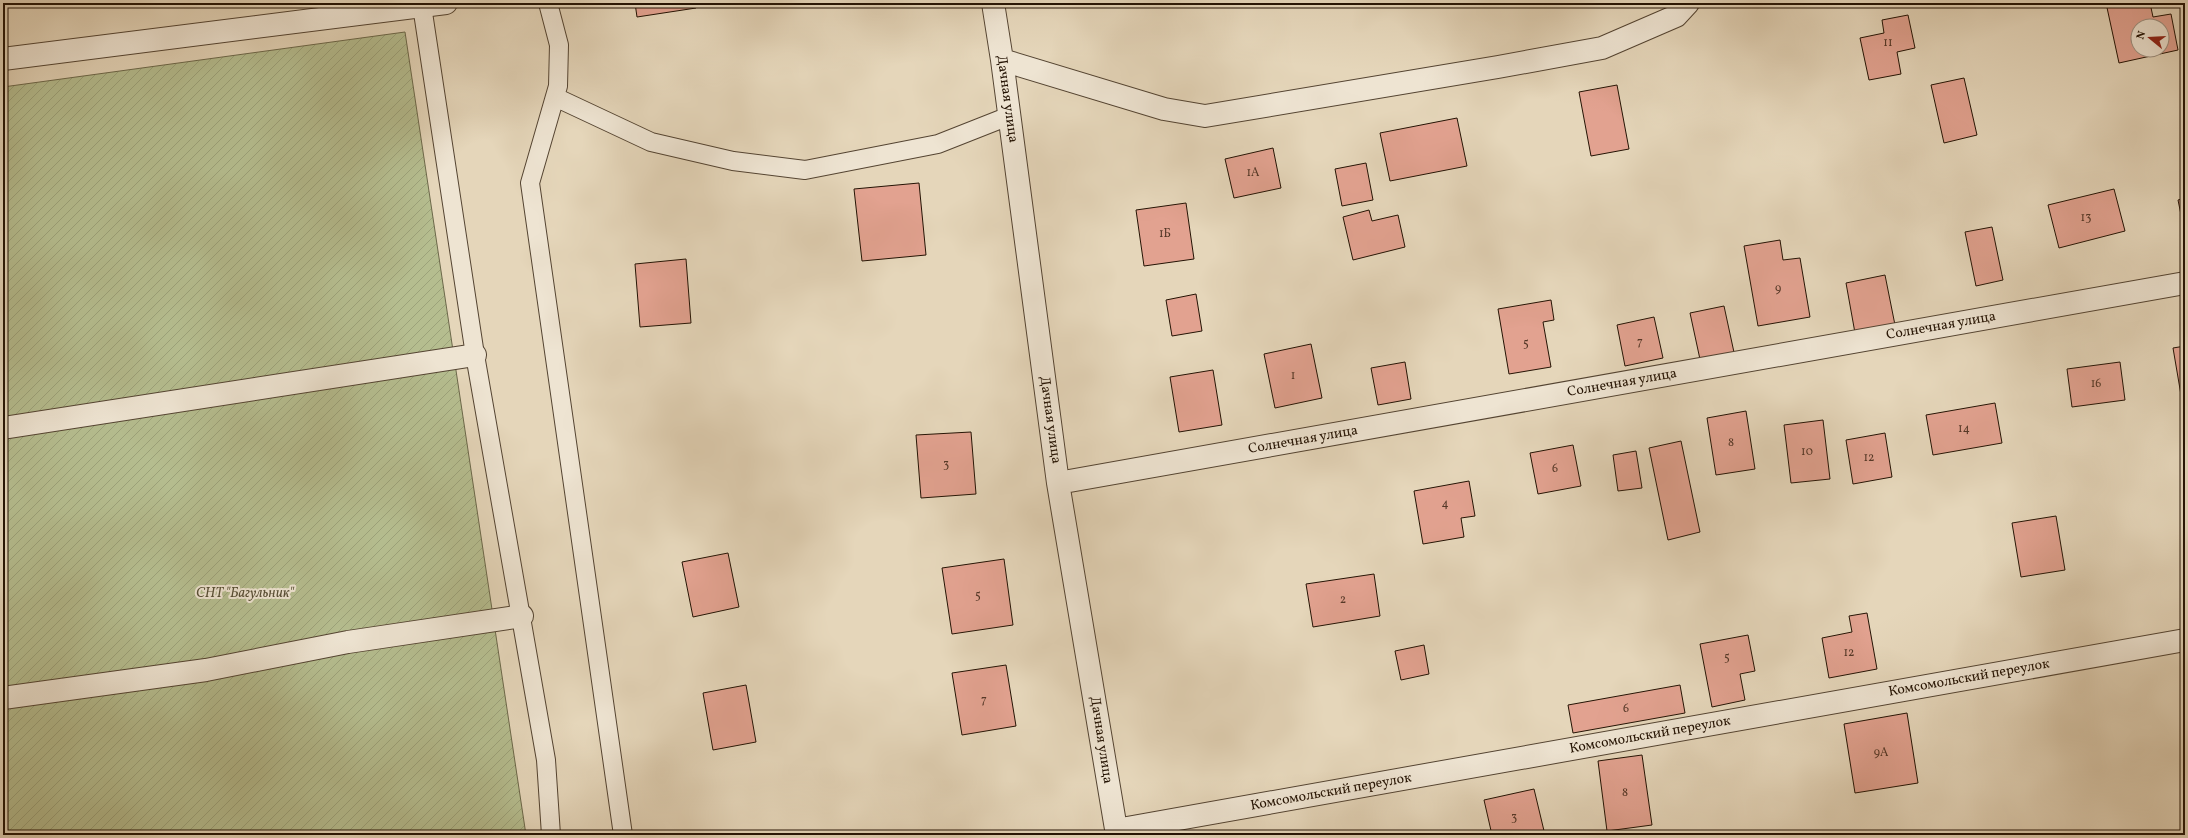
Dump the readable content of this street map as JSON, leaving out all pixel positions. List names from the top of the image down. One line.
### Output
{"streets":{"street":["Дачная улица","Солнечная улица","Комсомольский переулок"]},"crossings":[["Дачная улица","Солнечная улица"],["Дачная улица","Комсомольский переулок"]],"parks":["СНТ \"Багульник\""],"house_numbers":["11","1А","13","1Б","9","7","5","1","16","14","8","10","12","3","6","4","5","2","12","5","7","6","9А","8","3"],"north":"left"}
